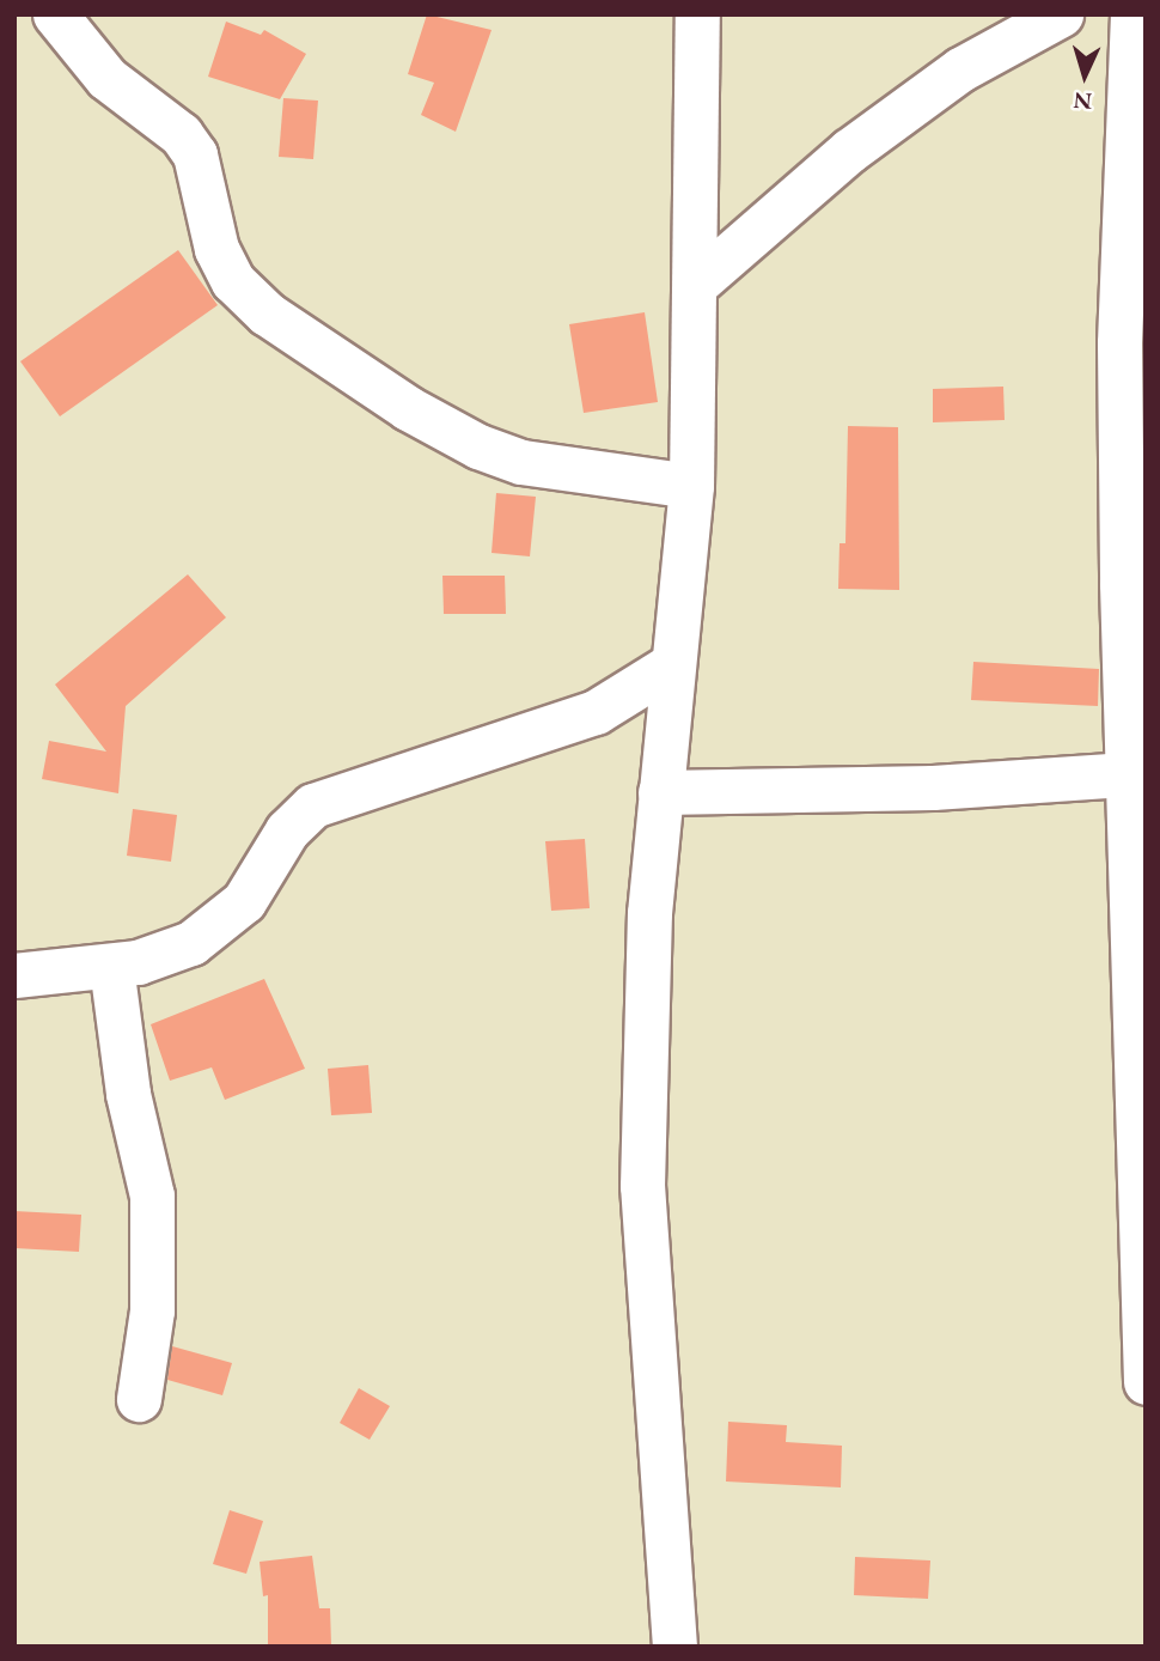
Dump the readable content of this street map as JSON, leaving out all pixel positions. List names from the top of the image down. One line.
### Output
{"north":"bottom"}
